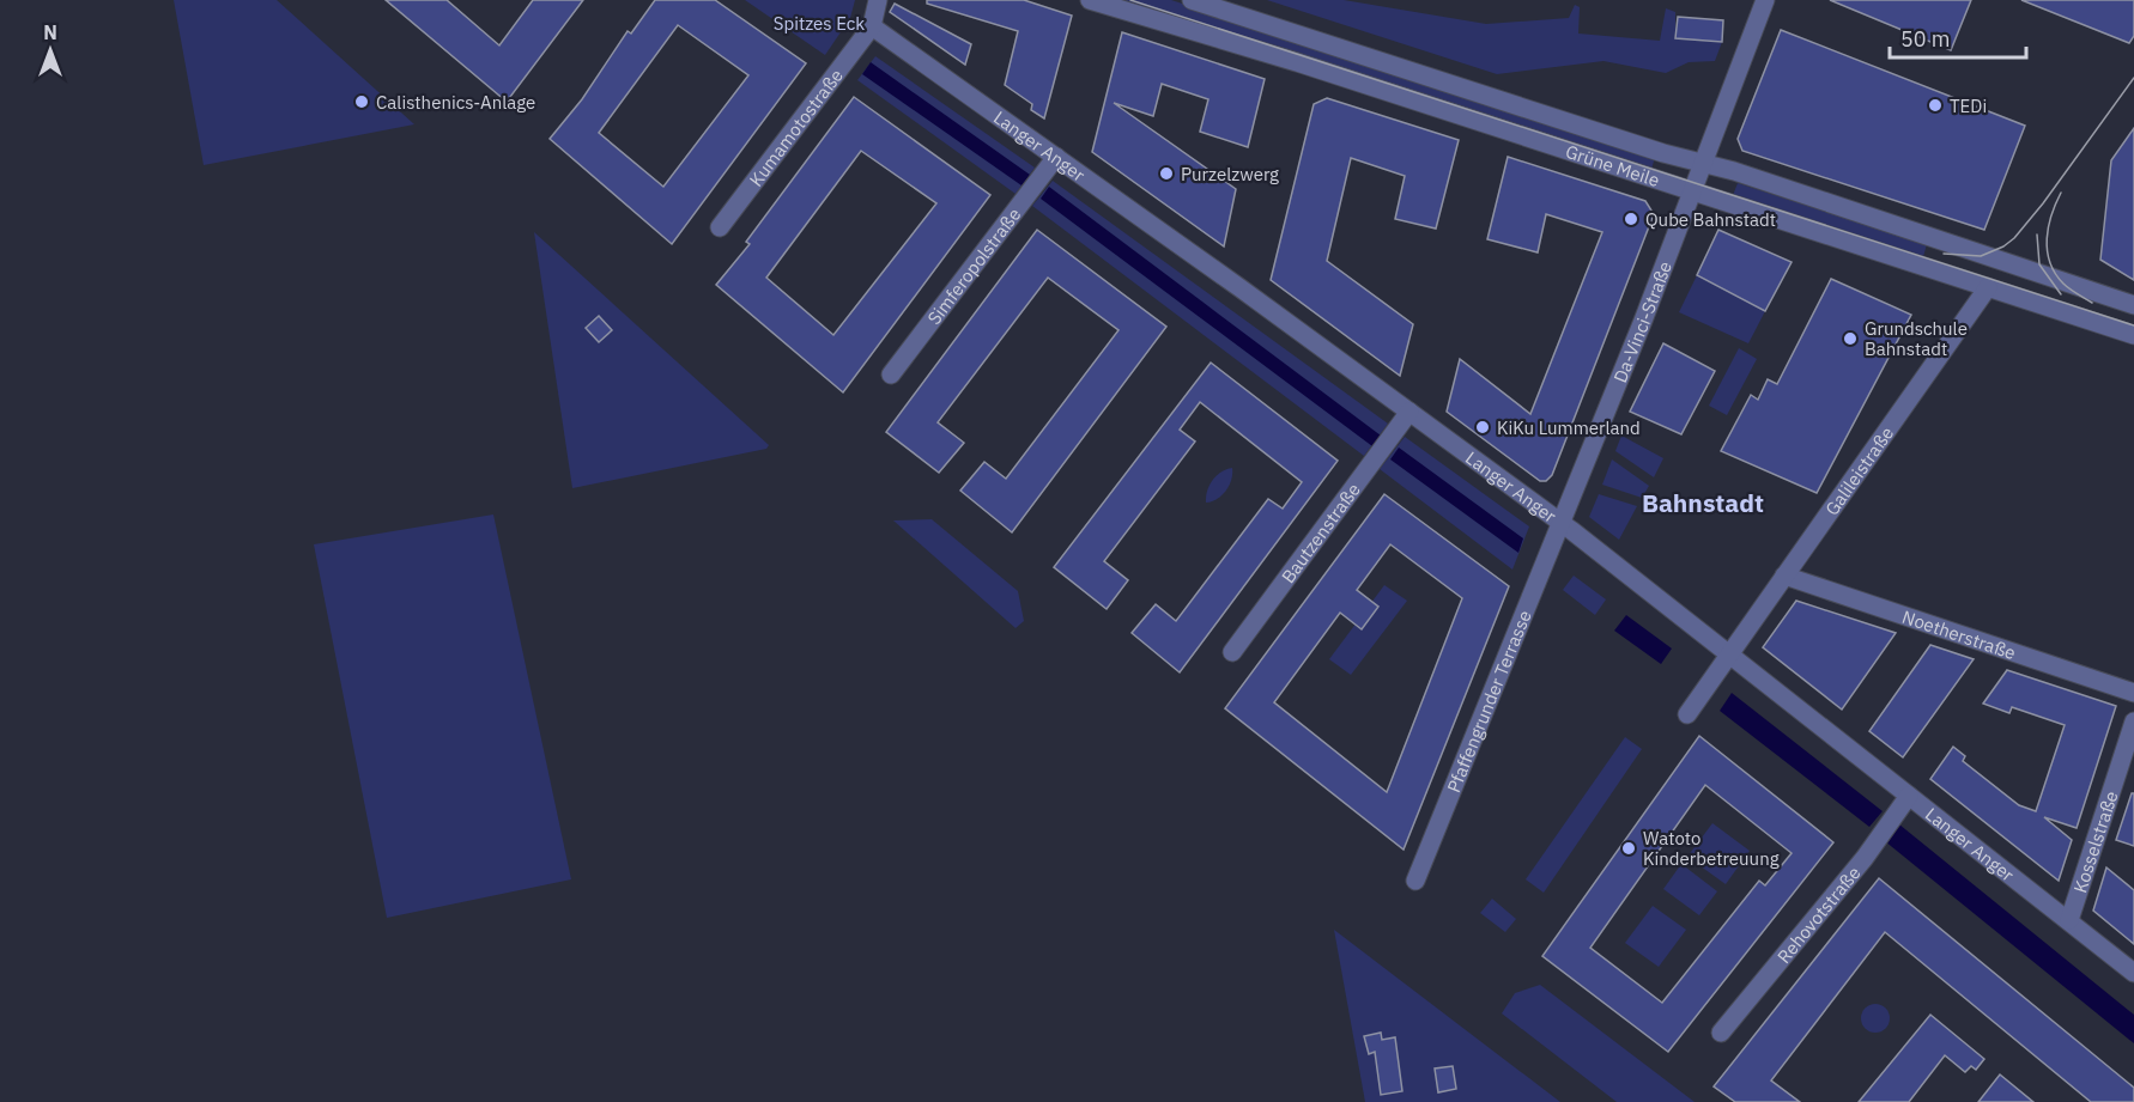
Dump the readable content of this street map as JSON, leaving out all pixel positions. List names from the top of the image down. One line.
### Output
{"streets":{"street":["Kumamotostraße","Langer Anger","Grüne Meile","Simferopolstraße","Da-Vinci-Straße","Galileistraße","Bautzenstraße","Noetherstraße","Pfaffengrunder Terrasse","Kosselstraße","Rehovotstraße"]},"crossings":[["Kumamotostraße","Langer Anger"],["Langer Anger","Simferopolstraße"],["Langer Anger","Da-Vinci-Straße"],["Langer Anger","Galileistraße"],["Langer Anger","Bautzenstraße"],["Langer Anger","Pfaffengrunder Terrasse"],["Langer Anger","Kosselstraße"],["Langer Anger","Rehovotstraße"],["Grüne Meile","Da-Vinci-Straße"],["Grüne Meile","Galileistraße"],["Da-Vinci-Straße","Pfaffengrunder Terrasse"],["Galileistraße","Noetherstraße"]],"districts":["Bahnstadt"],"parks":["Spitzes Eck"],"places":["Calisthenics-Anlage","TEDi","Purzelzwerg","Qube Bahnstadt","Grundschule Bahnstadt","KiKu Lummerland","Watoto Kinderbetreuung"],"scale_bar":"50 m","north":"top"}
